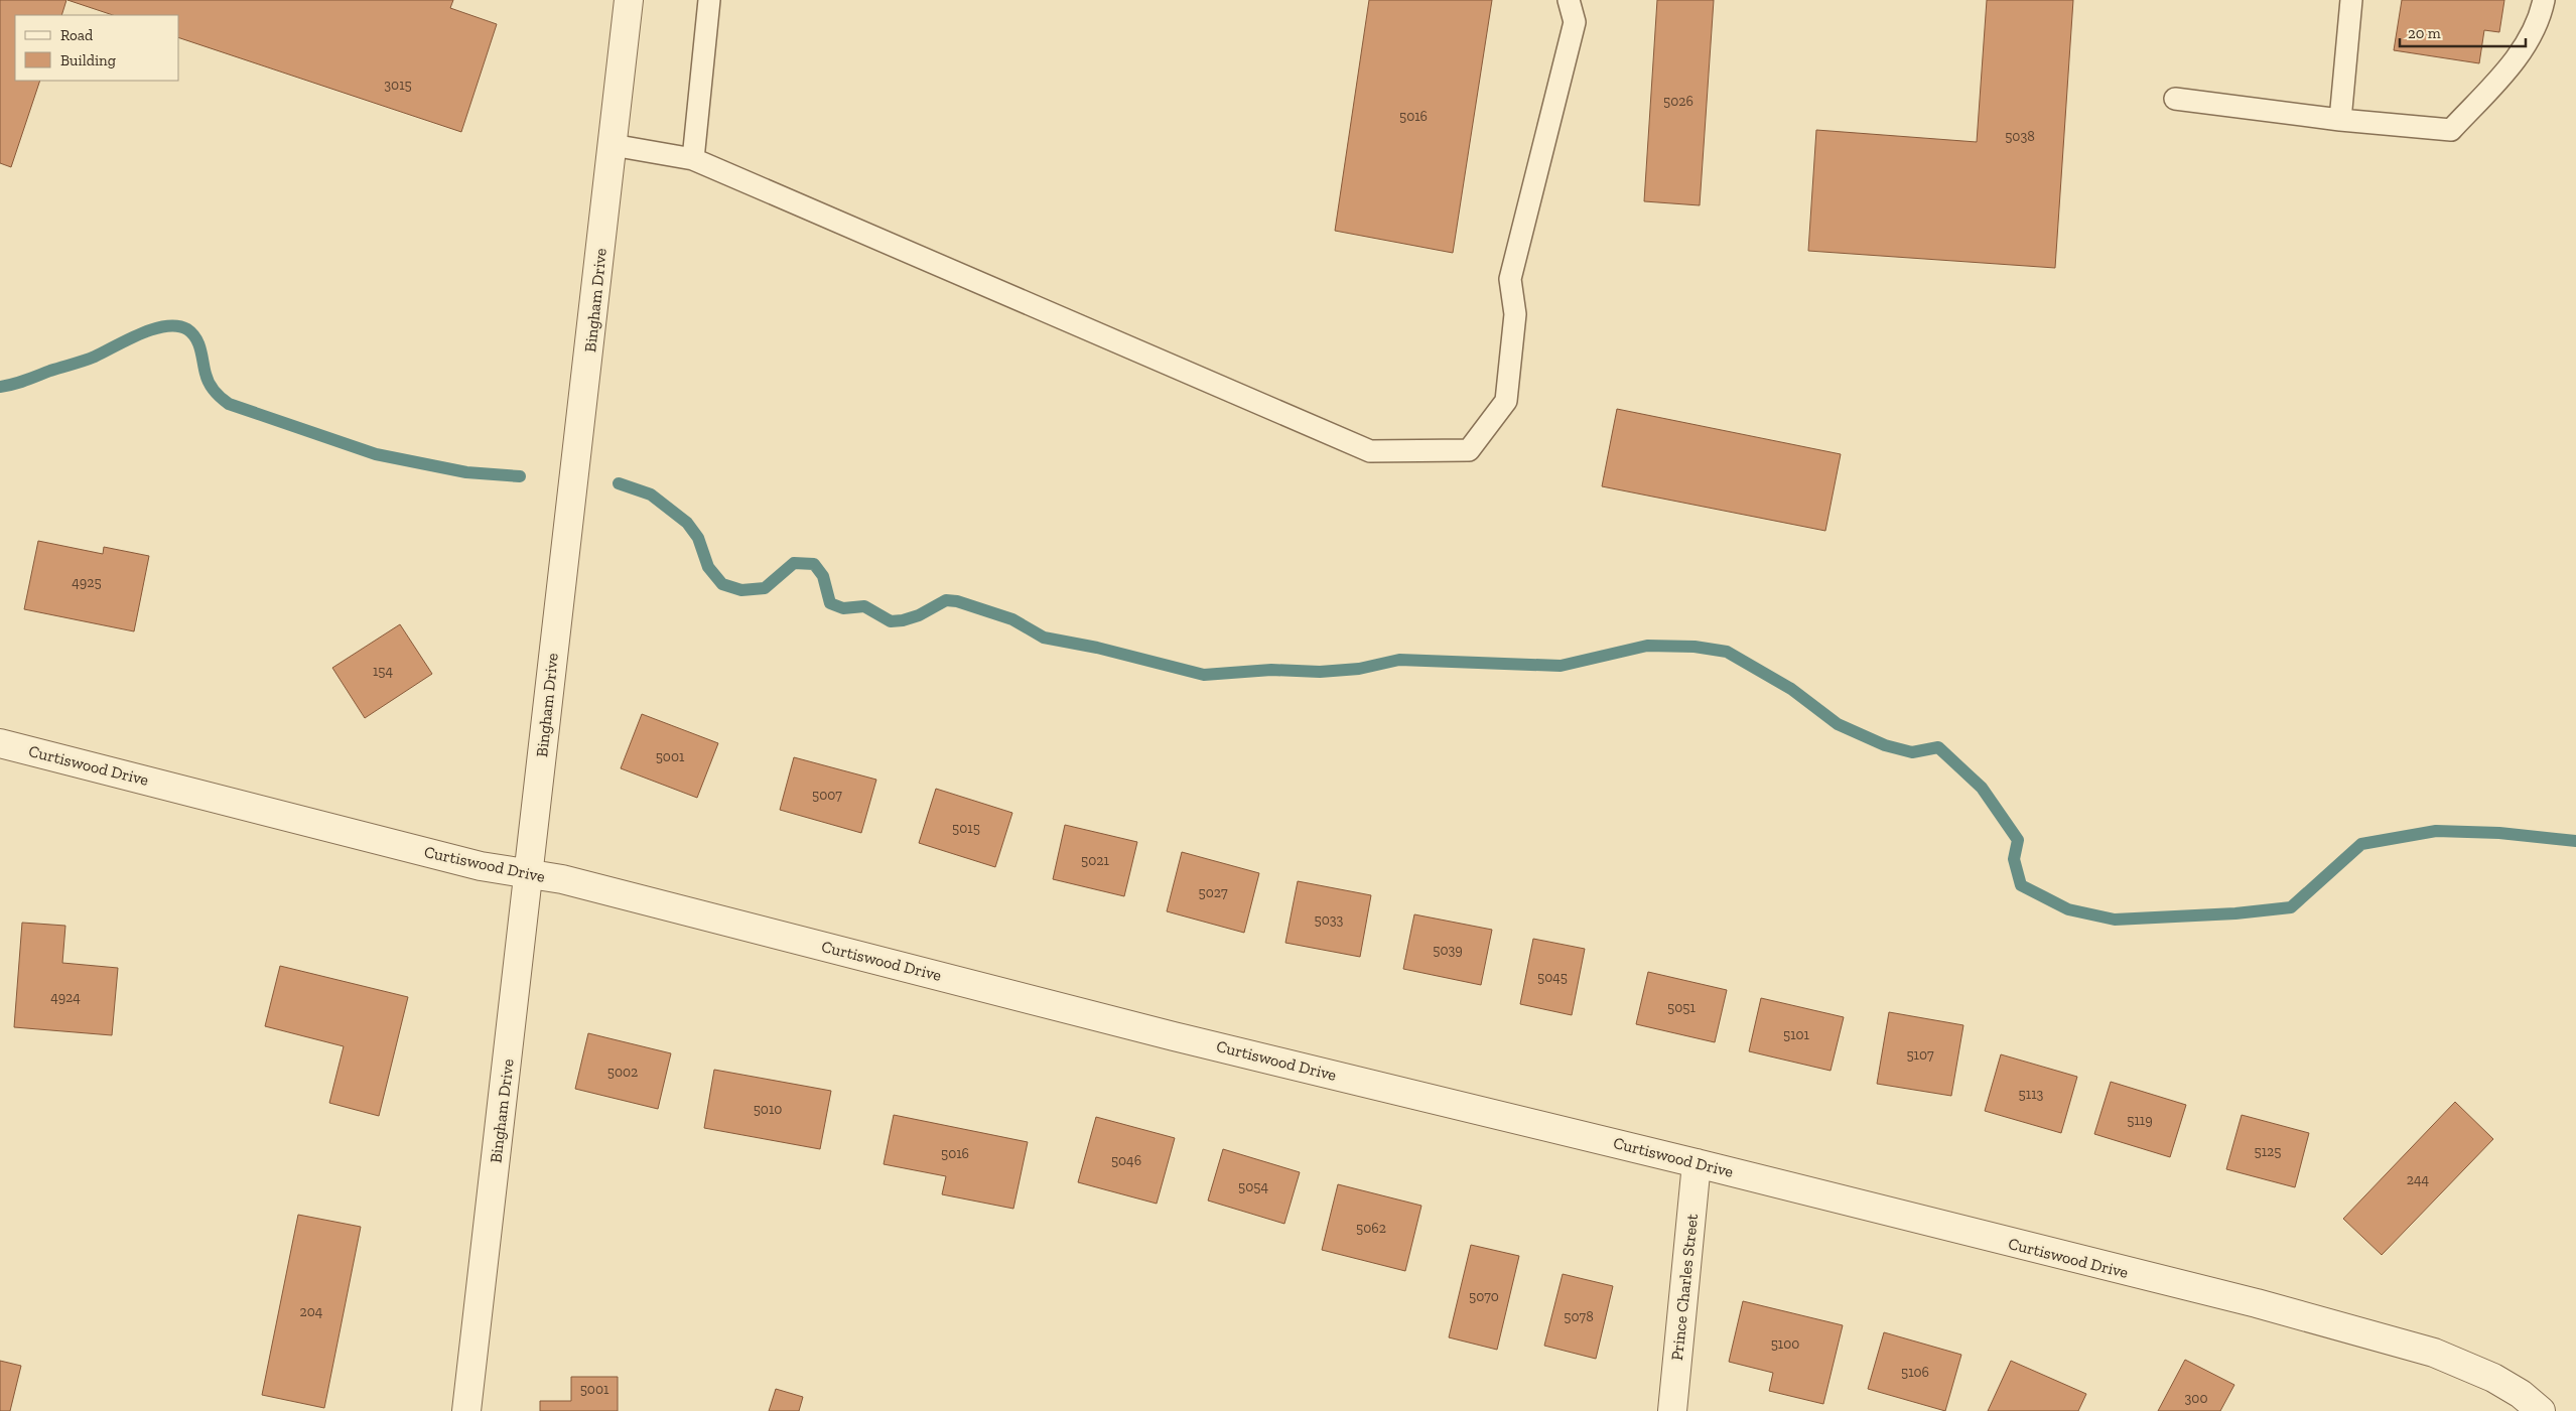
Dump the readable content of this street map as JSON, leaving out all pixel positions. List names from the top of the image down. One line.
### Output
{"streets":{"street":["Bingham Drive","Curtiswood Drive","Prince Charles Street"]},"crossings":[["Bingham Drive","Curtiswood Drive"],["Curtiswood Drive","Prince Charles Street"]],"house_numbers":["3015","5026","5016","5038","4925","154","5001","5007","5015","5021","5027","5033","5039","5045","4924","5051","5101","5107","5002","5113","5010","5119","5125","5016","5046","244","5054","5062","5070","204","5078","5100","5106","5001","300"],"legend":["Road","Building"],"scale_bar":"20 m"}
